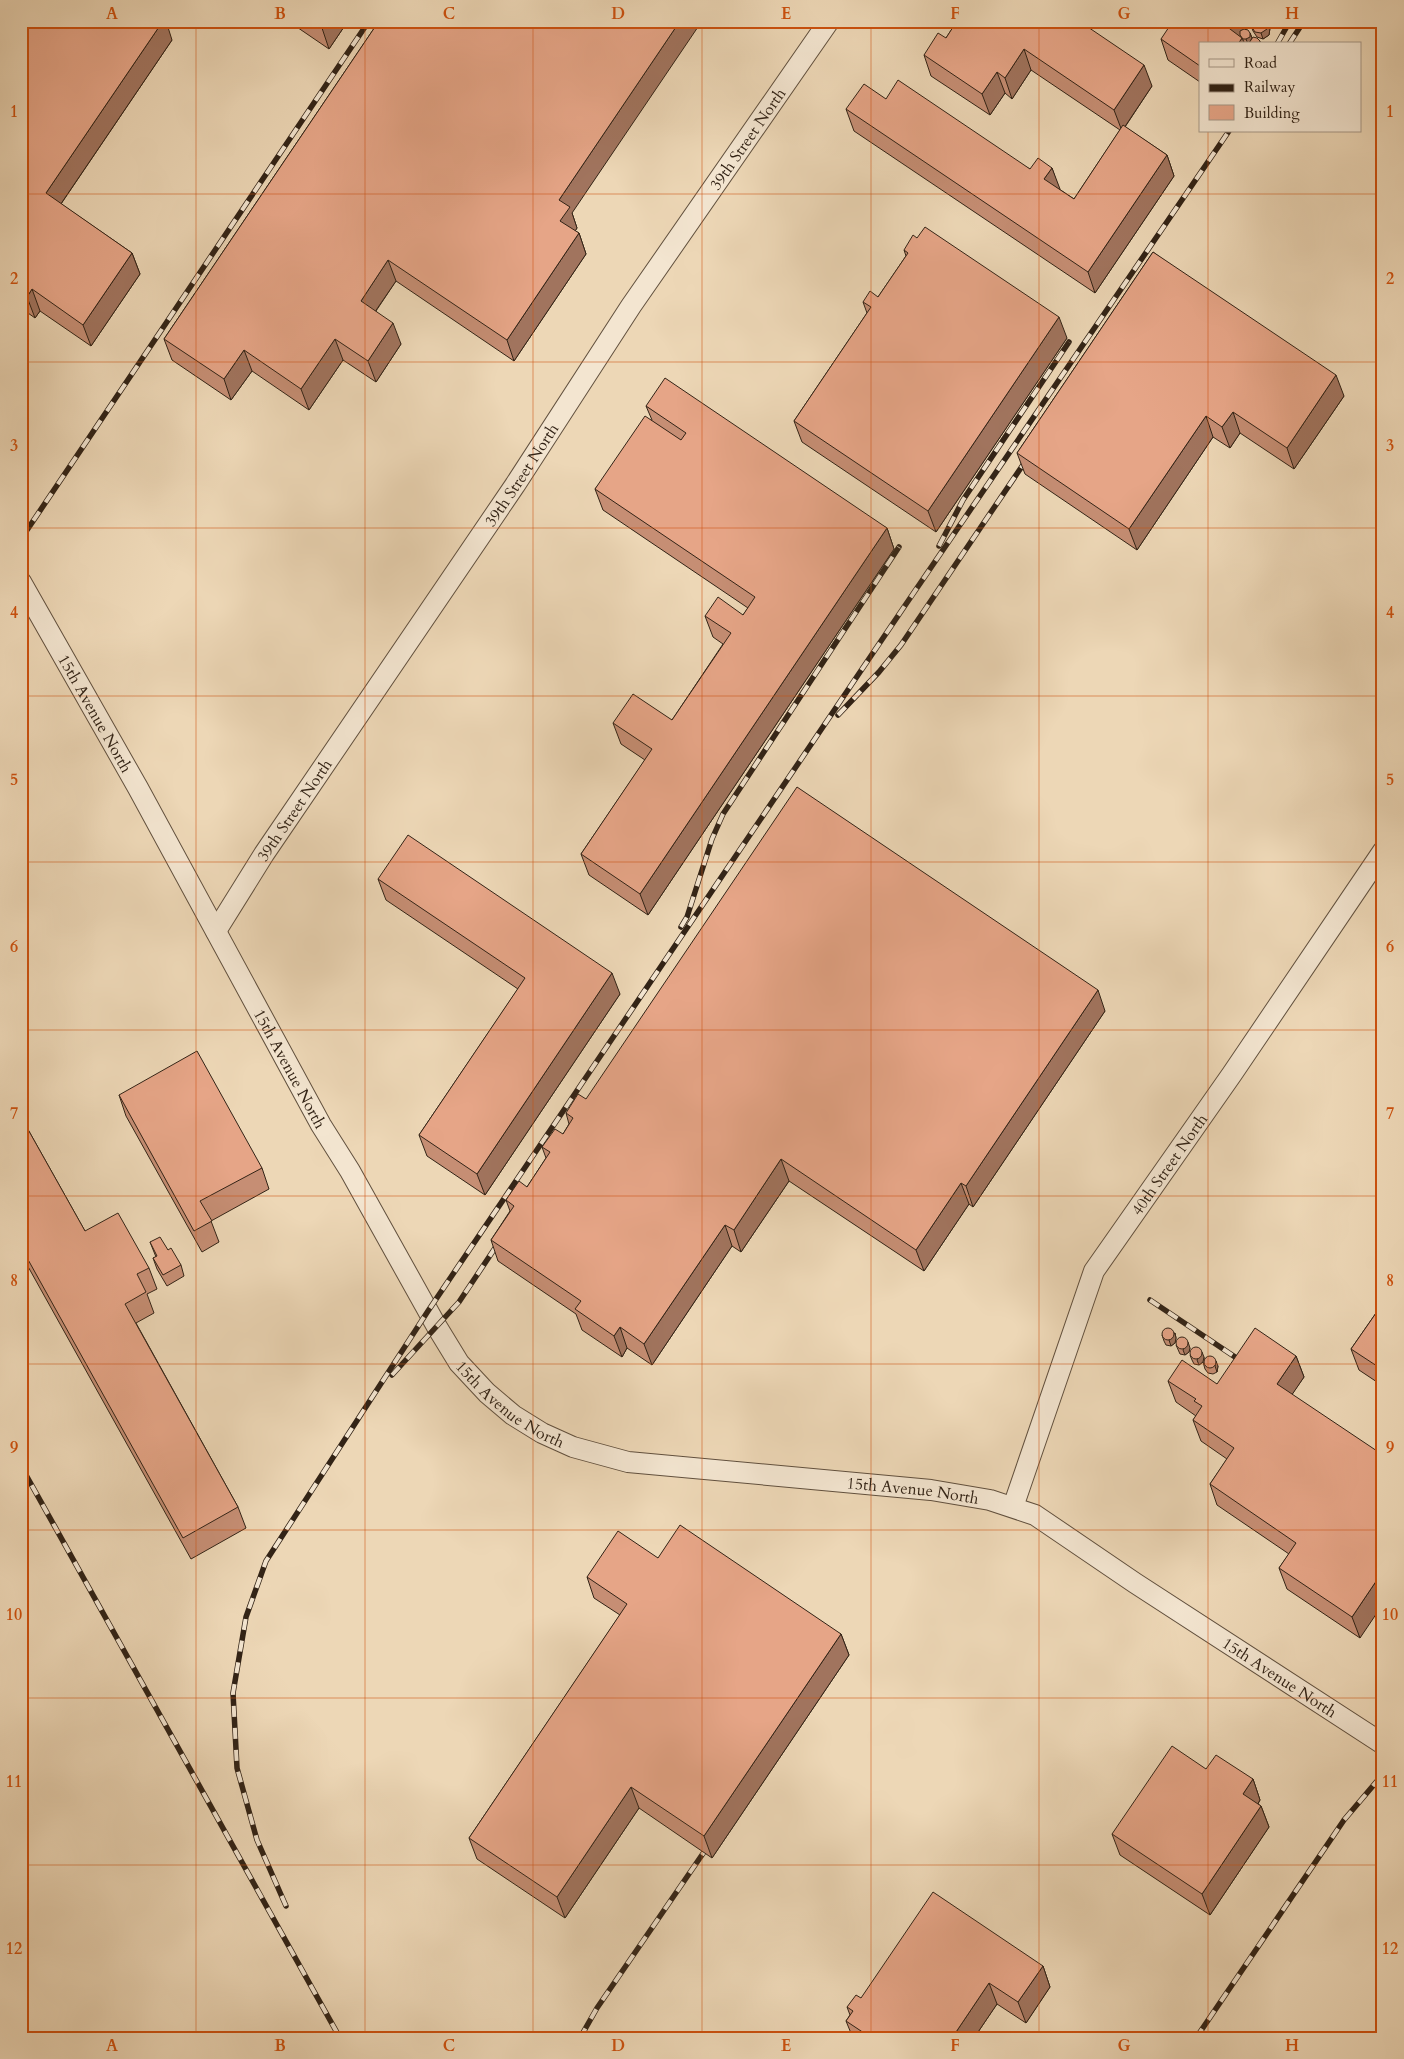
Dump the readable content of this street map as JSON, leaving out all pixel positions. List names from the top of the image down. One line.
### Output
{"streets":{"street":["39th Street North","15th Avenue North","40th Street North"]},"crossings":[["39th Street North","15th Avenue North"],["15th Avenue North","40th Street North"]],"legend":["Road","Railway","Building"],"grid":{"columns":["A","B","C","D","E","F","G","H"],"rows":["1","2","3","4","5","6","7","8","9","10","11","12"]}}
